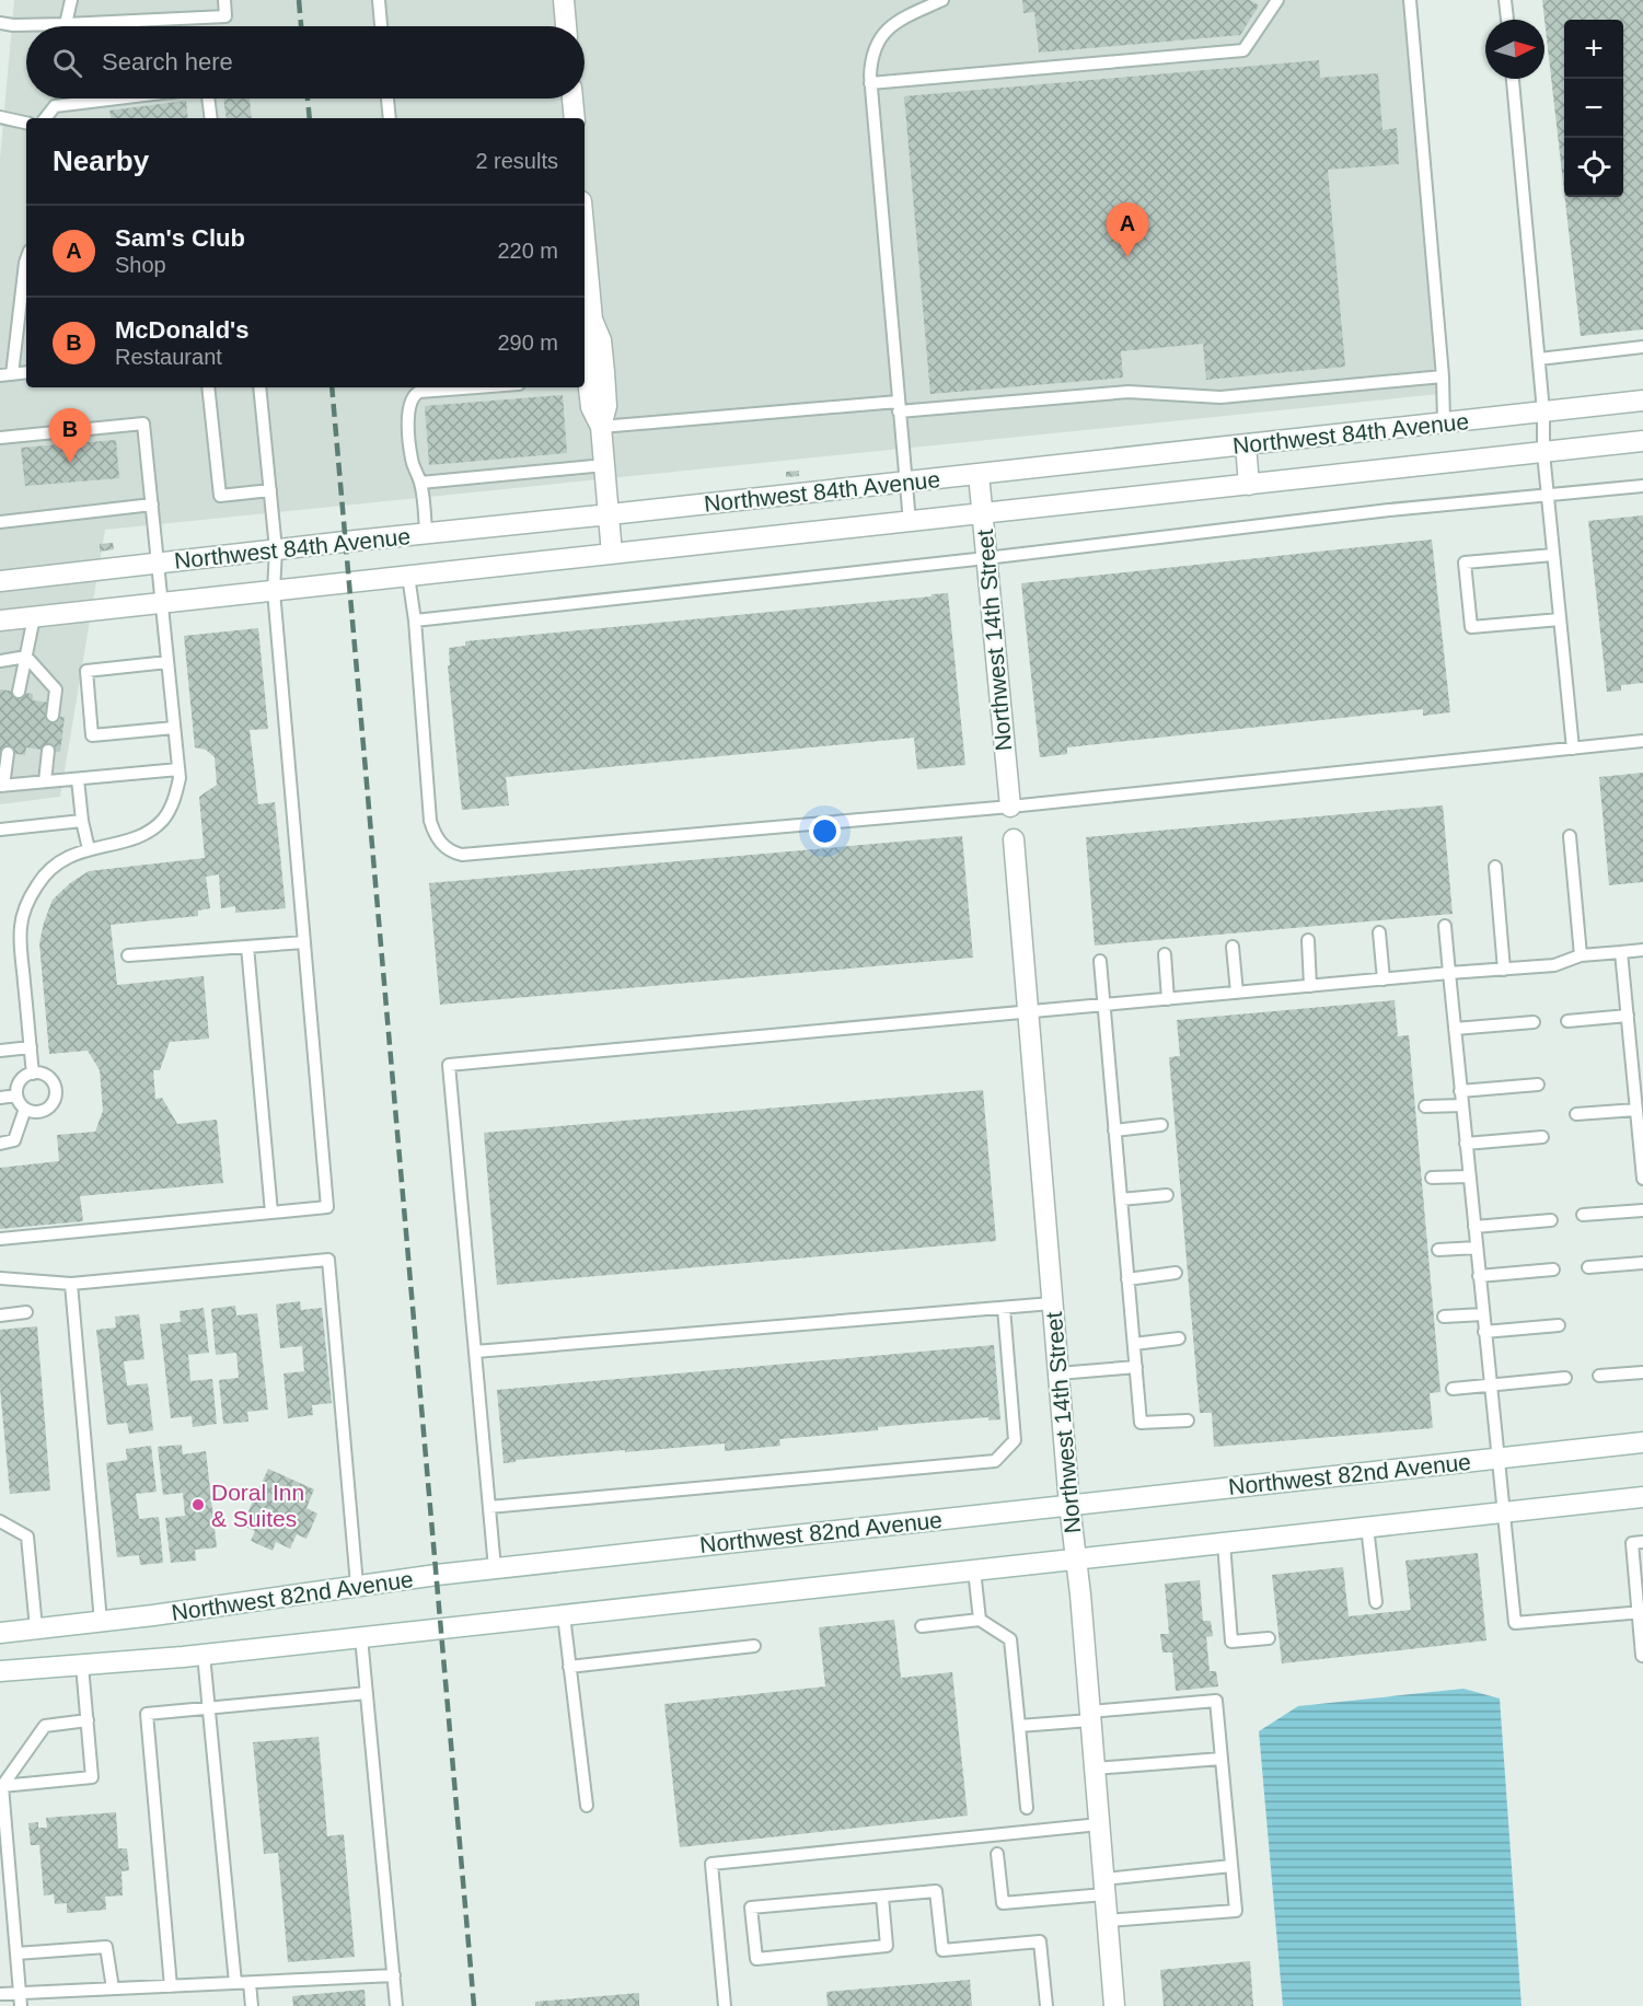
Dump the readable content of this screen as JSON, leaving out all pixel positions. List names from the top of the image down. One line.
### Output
{"streets":{"street":["Northwest 84th Avenue","Northwest 14th Street","Northwest 82nd Avenue"]},"crossings":[["Northwest 84th Avenue","Northwest 14th Street"],["Northwest 14th Street","Northwest 82nd Avenue"]],"places":["Doral Inn & Suites"],"north":"right","page":{"map_buttons":["+","−"],"search":"Search here","heading":["Nearby","2 results"],"pins":["A","B"],"list":[{"mark":"A","name":"Sam's Club","note":"Shop","value":"220 m"},{"mark":"B","name":"McDonald's","note":"Restaurant","value":"290 m"}]}}
